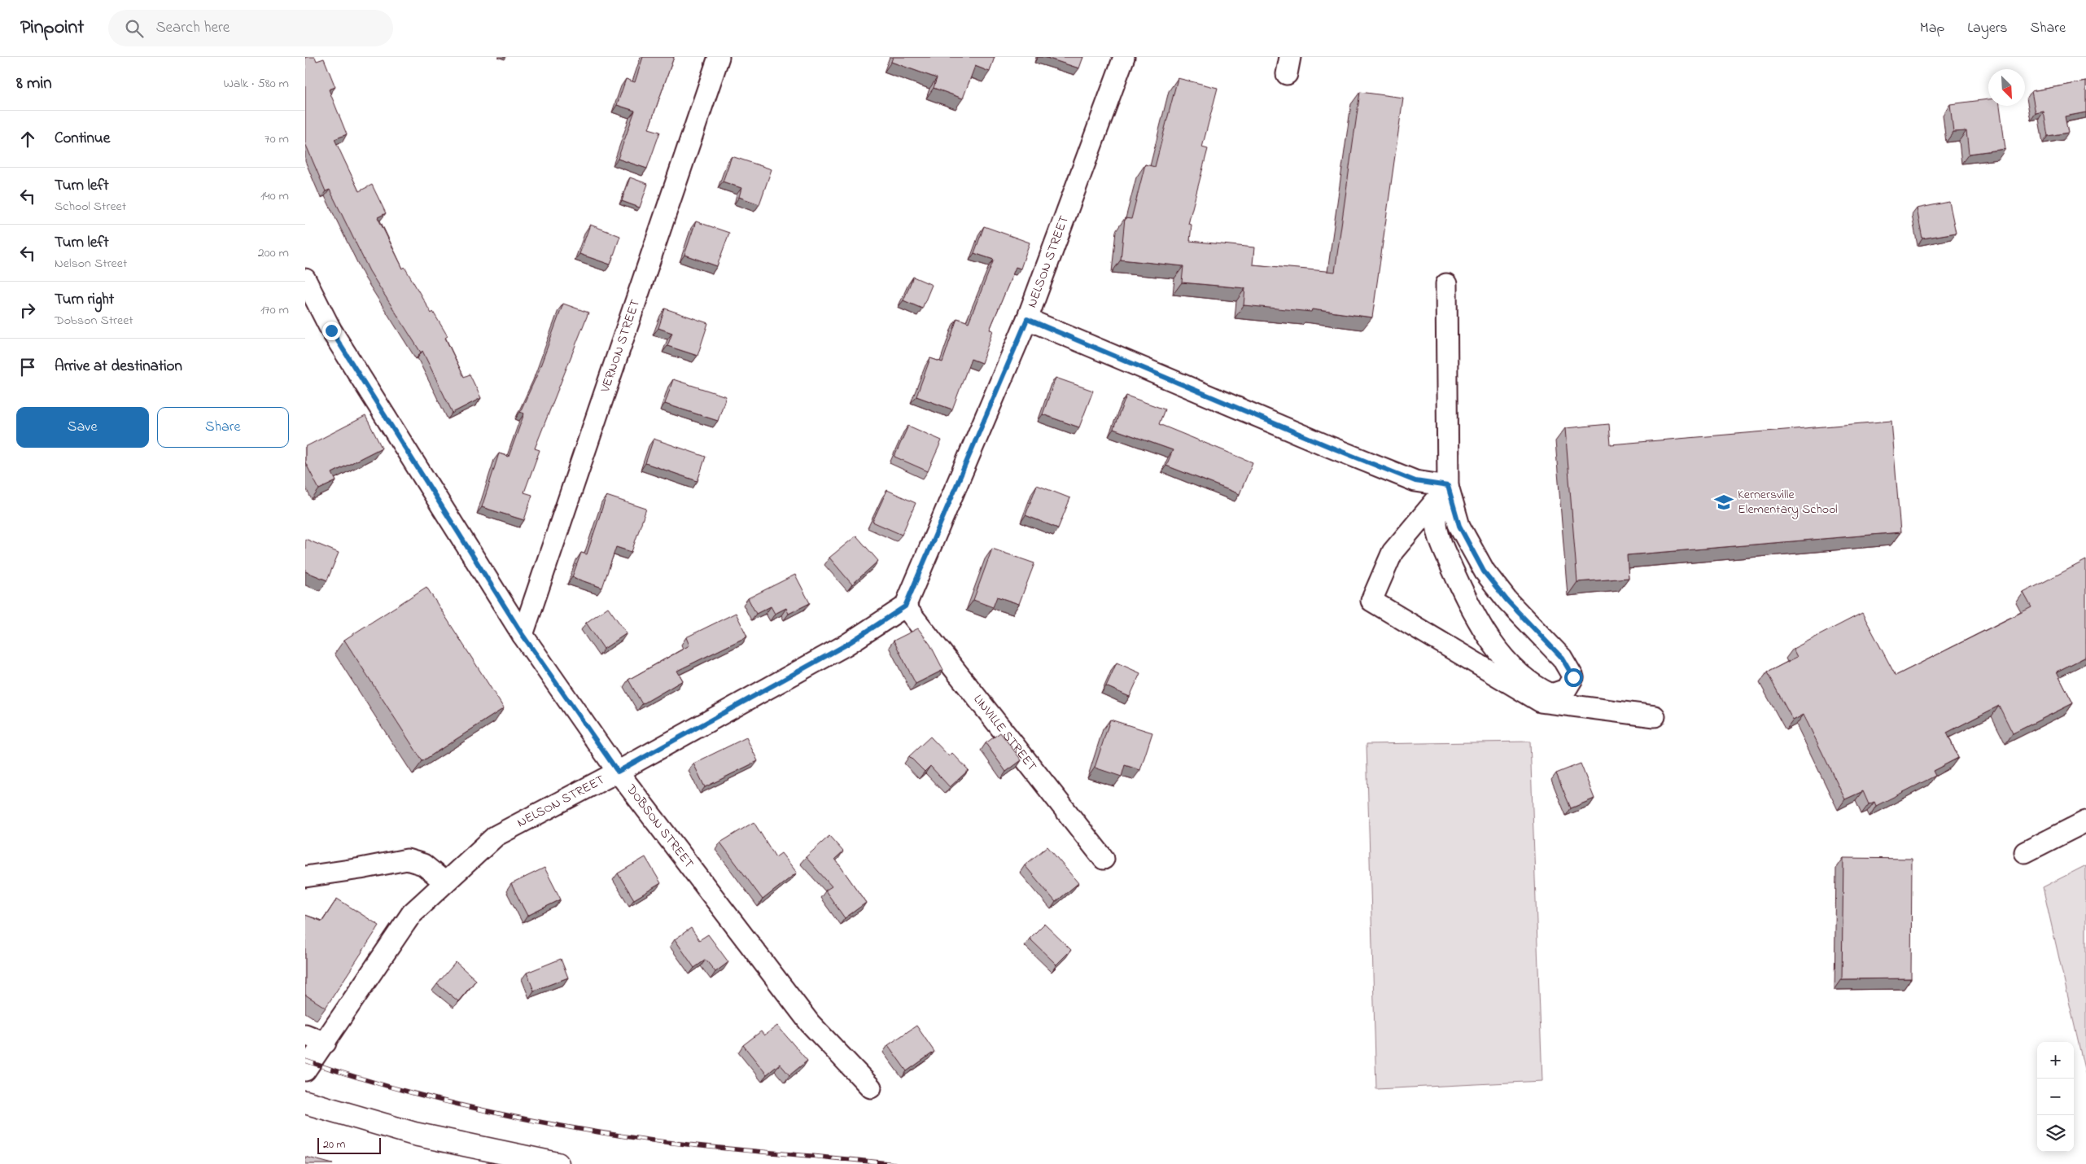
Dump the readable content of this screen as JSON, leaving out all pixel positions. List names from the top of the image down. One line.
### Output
{"streets":{"street":["NELSON STREET","VERNON STREET","LINVILLE STREET","DOBSON STREET"]},"crossings":[["NELSON STREET","LINVILLE STREET"],["NELSON STREET","DOBSON STREET"],["VERNON STREET","DOBSON STREET"]],"places":{"school or university":["Kernersville Elementary School"]},"scale_bar":"20 m","north":"bottom right","page":{"header":"Pinpoint","search":"Search here","nav":["Map","Layers","Share"],"heading":["8 min","Walk · 580 m"],"list":[["Continue","70 m"],["Turn left","School Street","140 m"],["Turn left","Nelson Street","200 m"],["Turn right","Dobson Street","170 m"],"Arrive at destination"],"buttons":["Save","Share"],"map_buttons":["+","−"],"scale":"20 m"}}
